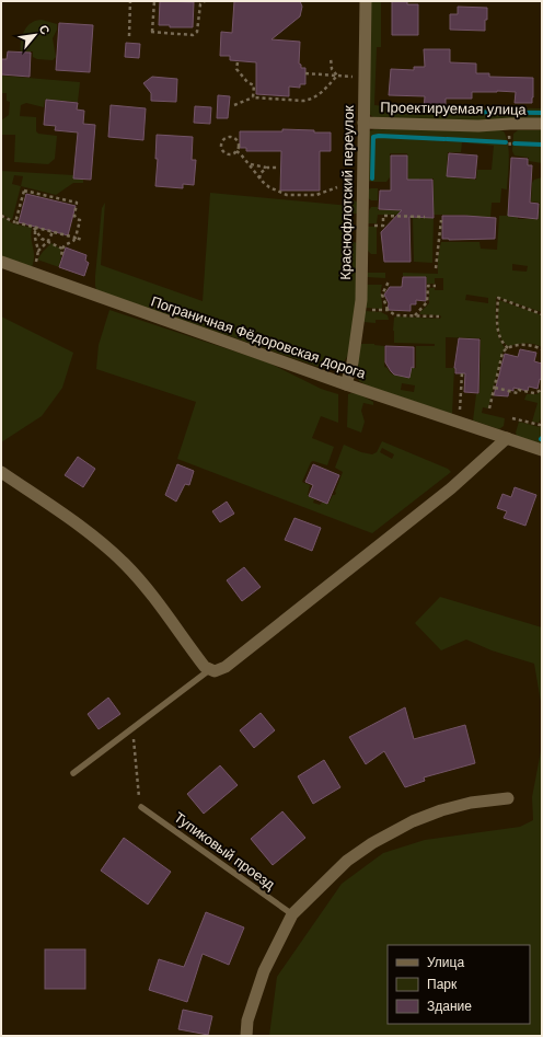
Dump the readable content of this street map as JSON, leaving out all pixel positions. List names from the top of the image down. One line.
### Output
{"streets":{"street":["Проектируемая улица","Краснофлотский переулок","Пограничная Фёдоровская дорога"],"lane":["Тупиковый проезд"]},"crossings":[["Проектируемая улица","Краснофлотский переулок"],["Краснофлотский переулок","Пограничная Фёдоровская дорога"]],"legend":["Улица","Парк","Здание"],"north":"top right"}
